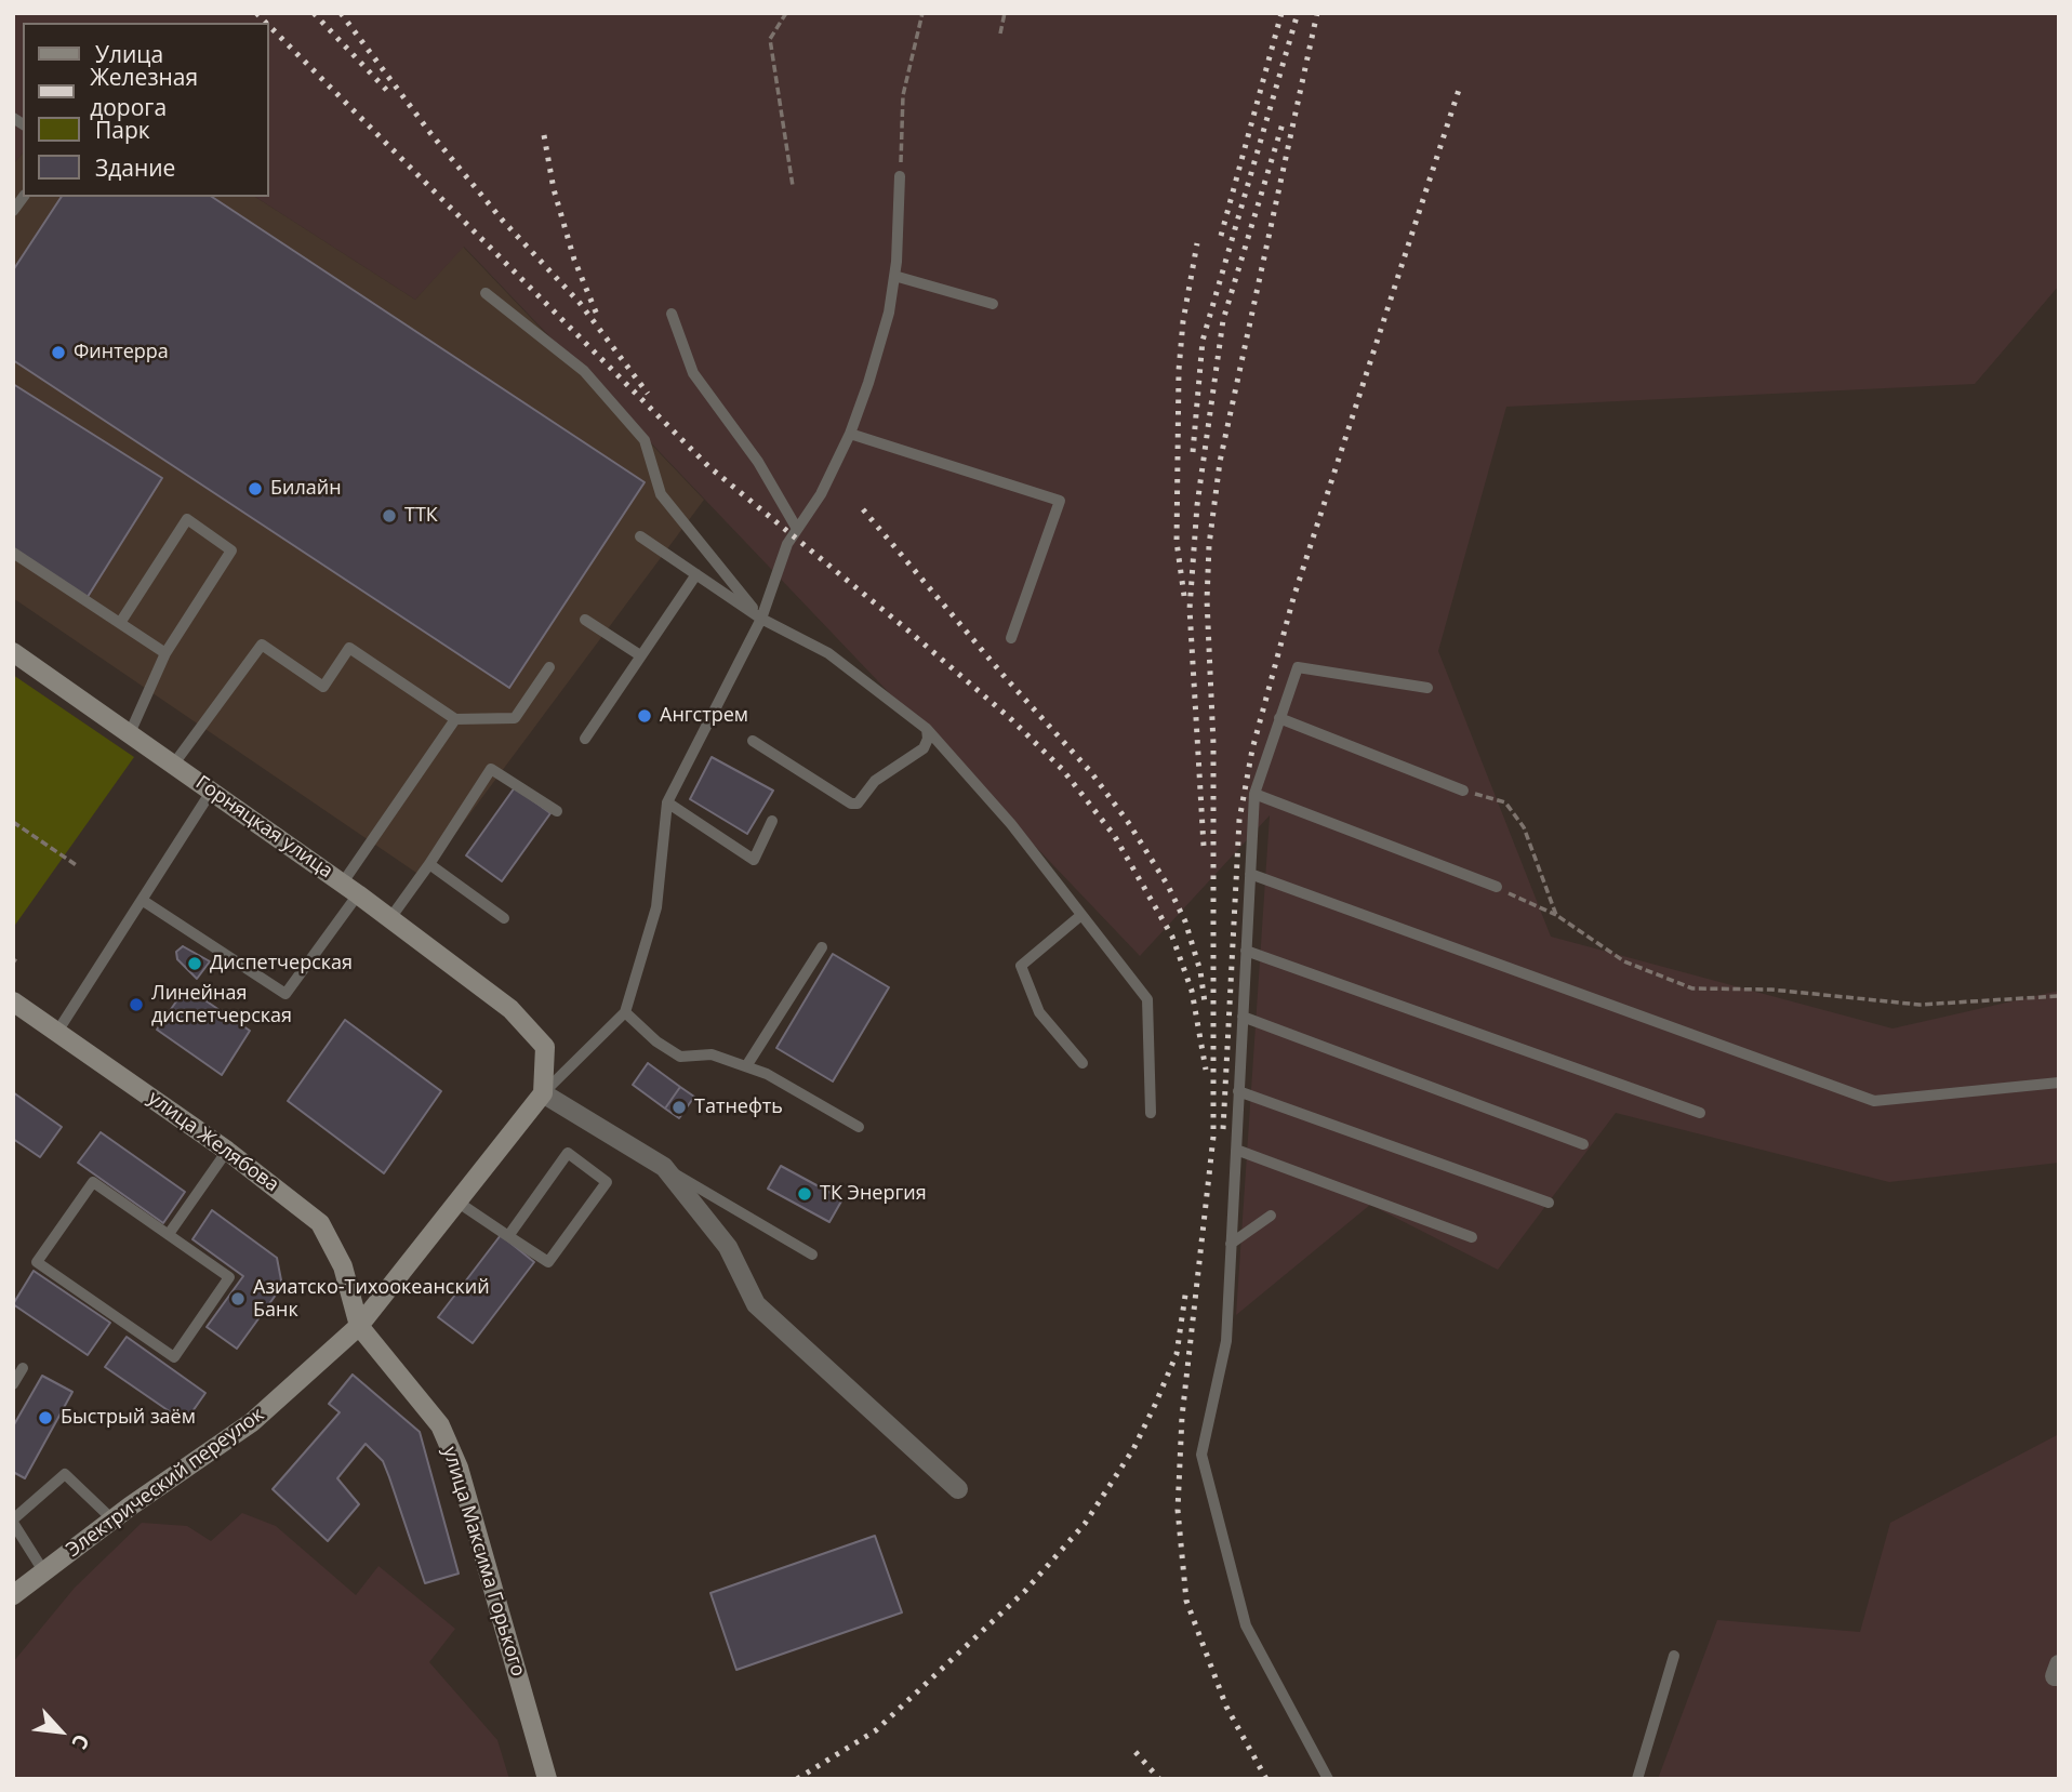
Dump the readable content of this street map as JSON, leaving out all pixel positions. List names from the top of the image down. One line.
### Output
{"streets":{"street":["Горняцкая улица","улица Желябова","Электрический переулок","улица Максима Горького"]},"crossings":[["Горняцкая улица","Электрический переулок"],["улица Желябова","Электрический переулок"],["улица Желябова","улица Максима Горького"],["Электрический переулок","улица Максима Горького"]],"places":["Финтерра","Билайн","ТТК","Ангстрем","Диспетчерская","Линейная диспетчерская","Татнефть","ТК Энергия","Азиатско-Тихоокеанский Банк","Быстрый заём"],"legend":["Улица","Железная дорога","Парк","Здание"],"north":"bottom right"}
